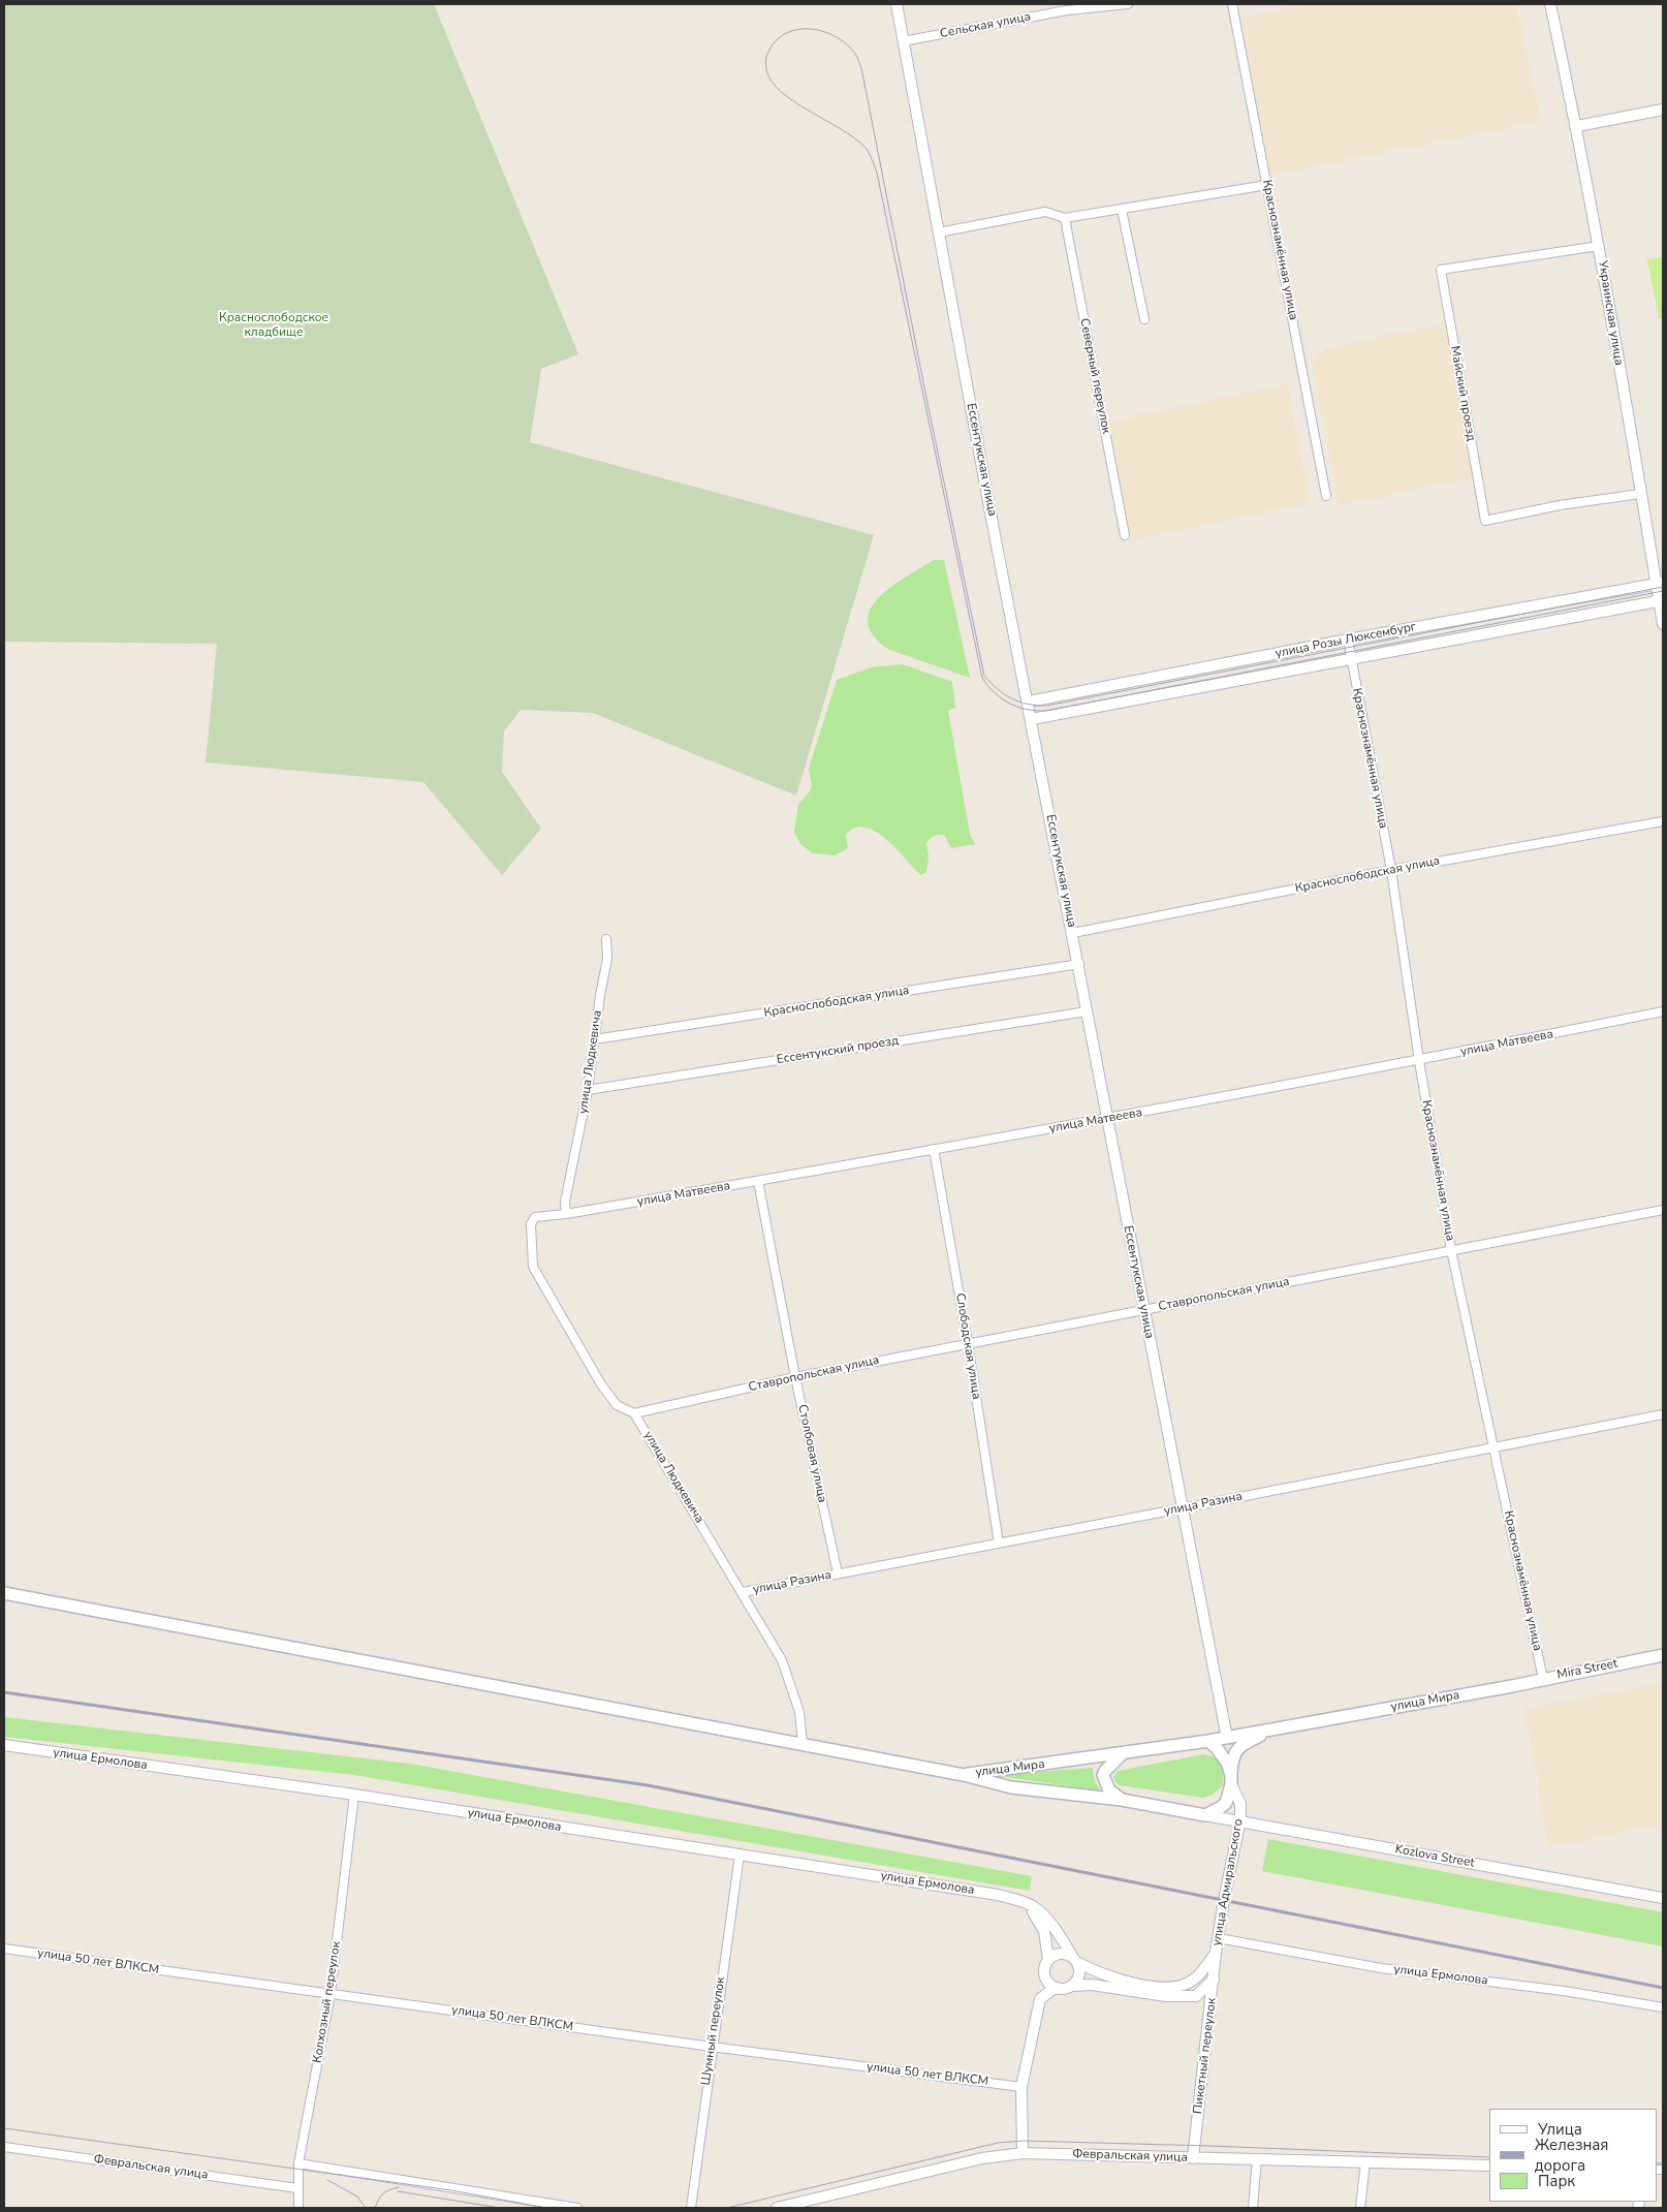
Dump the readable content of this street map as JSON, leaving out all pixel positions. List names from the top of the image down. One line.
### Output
{"streets":{"main road":["Mira Street","улица Мира"],"street":["Сельская улица","Краснознамённая улица","Украинская улица","Северный переулок","Майский проезд","Ессентукская улица","улица Розы Люксембург","Краснослободская улица","улица Матвеева","Ессентукский проезд","улица Людкевича","Ставропольская улица","Слободская улица","Столбовая улица","улица Разина","улица Ермолова","Kozlova Street","улица Адмиральского","улица 50 лет ВЛКСМ","Колхозный переулок","Шумный переулок","Пикетный переулок","Февральская улица"]},"crossings":[["Сельская улица","Ессентукская улица"],["Краснознамённая улица","улица Розы Люксембург"],["Краснознамённая улица","Краснослободская улица"],["Краснознамённая улица","улица Матвеева"],["Краснознамённая улица","Ставропольская улица"],["Краснознамённая улица","улица Разина"],["Краснознамённая улица","Mira Street"],["Краснознамённая улица","улица Мира"],["Украинская улица","Майский проезд"],["Украинская улица","улица Розы Люксембург"],["Ессентукская улица","улица Розы Люксембург"],["Ессентукская улица","Краснослободская улица"],["Ессентукская улица","улица Матвеева"],["Ессентукская улица","Ессентукский проезд"],["Ессентукская улица","Ставропольская улица"],["Ессентукская улица","улица Разина"],["Ессентукская улица","улица Мира"],["Краснослободская улица","улица Людкевича"],["улица Матвеева","улица Людкевича"],["улица Матвеева","Слободская улица"],["улица Матвеева","Столбовая улица"],["Ессентукский проезд","улица Людкевича"],["улица Людкевича","Ставропольская улица"],["улица Людкевича","улица Разина"],["Ставропольская улица","Слободская улица"],["Ставропольская улица","Столбовая улица"],["Слободская улица","улица Разина"],["Столбовая улица","улица Разина"],["Mira Street","улица Мира"],["улица Мира","Kozlova Street"],["улица Мира","улица Адмиральского"],["улица Ермолова","улица Адмиральского"],["улица Ермолова","Колхозный переулок"],["улица Ермолова","Шумный переулок"],["Kozlova Street","улица Адмиральского"],["улица Адмиральского","Пикетный переулок"],["улица 50 лет ВЛКСМ","Колхозный переулок"],["улица 50 лет ВЛКСМ","Шумный переулок"],["Колхозный переулок","Февральская улица"],["Пикетный переулок","Февральская улица"]],"parks":["Краснослободское кладбище"],"legend":["Улица","Железная дорога","Парк"]}
